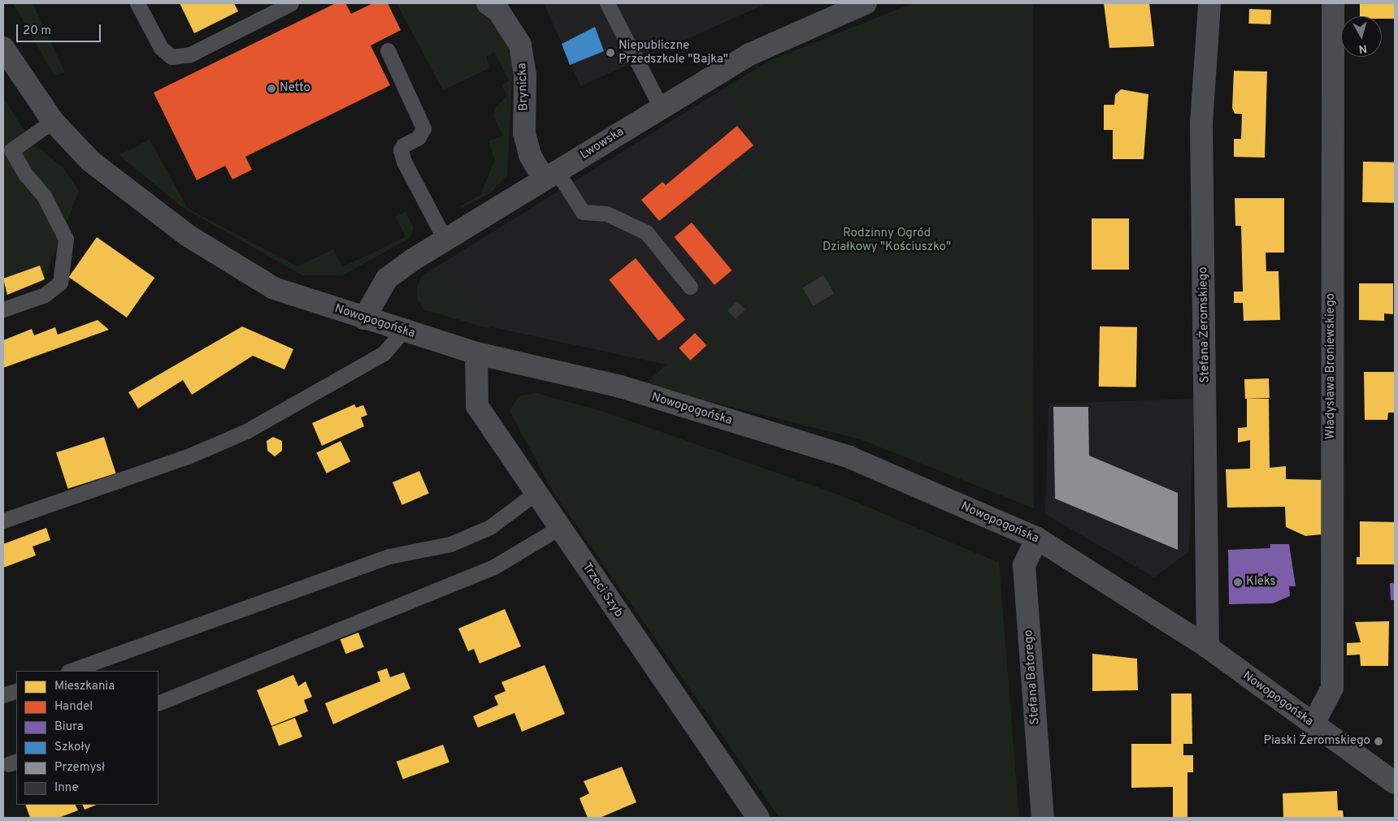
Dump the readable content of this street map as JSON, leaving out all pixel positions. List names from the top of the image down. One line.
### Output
{"streets":{"street":["Brynicka","Lwowska","Nowopogońska","Stefana Żeromskiego","Władysława Broniewskiego","Trzeci Szyb","Stefana Batorego"]},"crossings":[["Brynicka","Lwowska"],["Lwowska","Nowopogońska"],["Nowopogońska","Stefana Żeromskiego"],["Nowopogońska","Władysława Broniewskiego"],["Nowopogońska","Trzeci Szyb"],["Nowopogońska","Stefana Batorego"]],"parks":["Rodzinny Ogród Działkowy \"Kościuszko\""],"places":["Niepubliczne Przedszkole \"Bajka\"","Netto","Kleks","Piaski Żeromskiego"],"legend":["Mieszkania","Handel","Biura","Szkoły","Przemysł","Inne"],"scale_bar":"20 m","north":"bottom"}
